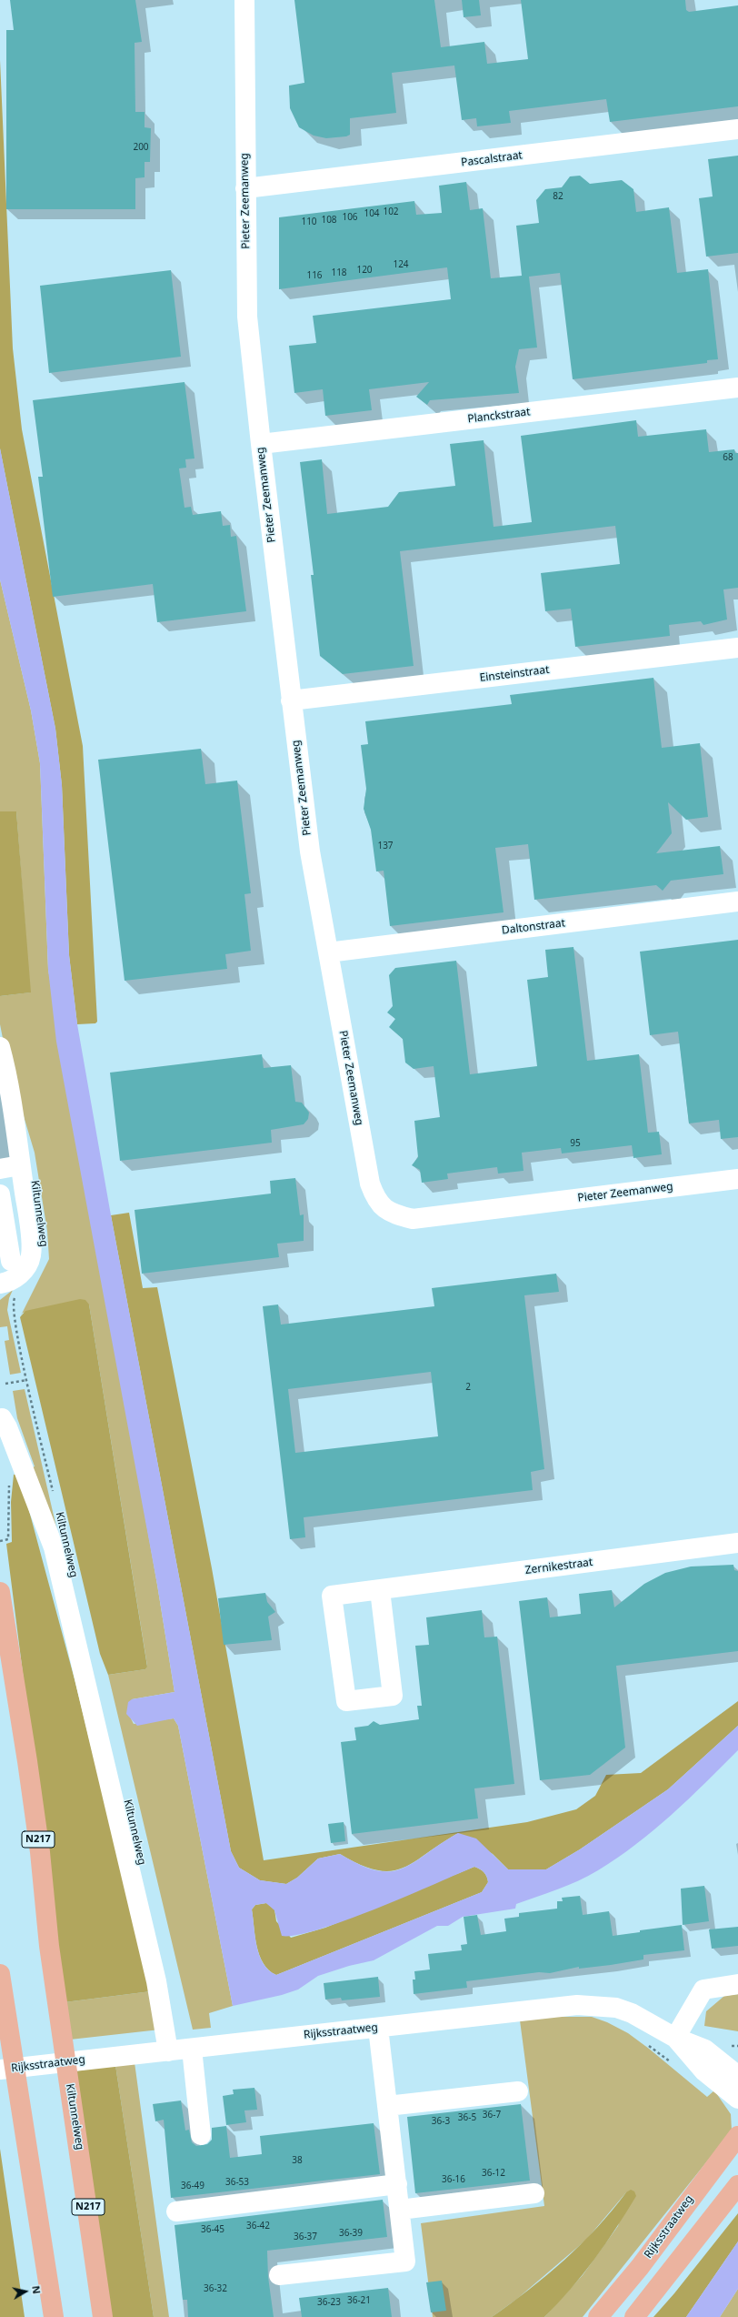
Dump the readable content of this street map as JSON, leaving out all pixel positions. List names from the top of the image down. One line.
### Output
{"streets":{"main road":["Kiltunnelweg","N217","Rijksstraatweg"],"street":["Pascalstraat","Pieter Zeemanweg","Planckstraat","Einsteinstraat","Daltonstraat","Zernikestraat"]},"crossings":[["Pascalstraat","Pieter Zeemanweg"],["Pieter Zeemanweg","Planckstraat"],["Pieter Zeemanweg","Einsteinstraat"],["Pieter Zeemanweg","Daltonstraat"],["Kiltunnelweg","Rijksstraatweg"]],"house_numbers":["200","82","102","104","106","108","110","124","120","118","116","68","137","95","2","36-7","36-5","36-3","38","36-12","36-16","36-53","36-49","36-42","36-45","36-39","36-37","36-32","36-21","36-23"],"north":"right"}
